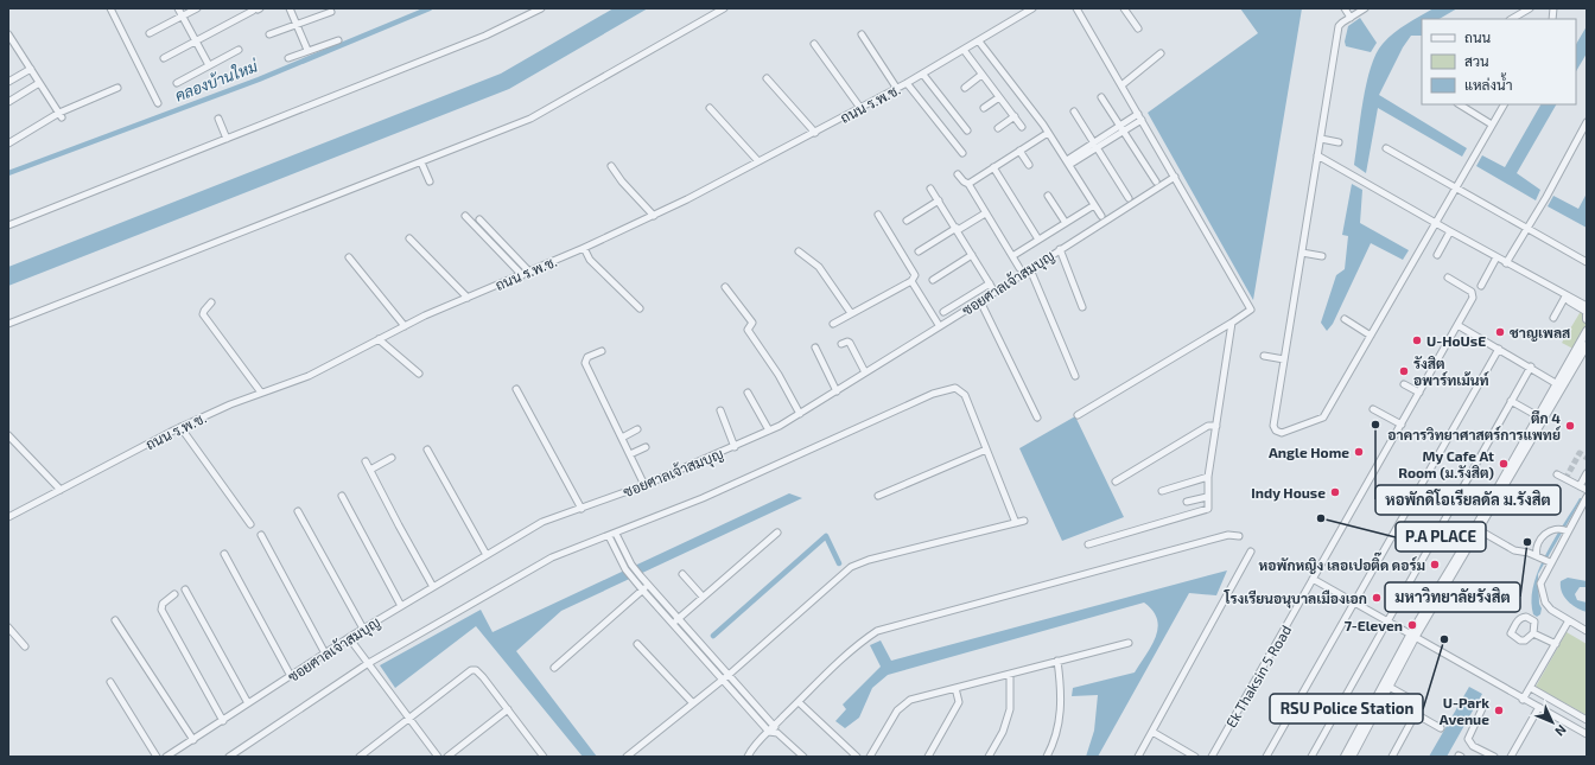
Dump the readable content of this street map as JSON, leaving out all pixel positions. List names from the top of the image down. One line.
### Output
{"streets":{"street":["ถนน ร.พ.ช.","ซอยศาลเจ้าสมบุญ","Ek Thaksin 5 Road"]},"water":["คลองบ้านใหม่"],"places":["ชาญเพลส","U-HoUsE","รังสิต อพาร์ทเม้นท์","หอพักดิโอเรียลดัล ม.รังสิต","ตึก 4 อาคารวิทยาศาสตร์การแพทย์","Angle Home","My Cafe At Room (ม.รังสิต)","Indy House","P.A PLACE","มหาวิทยาลัยรังสิต","หอพักหญิง เลอเปอติ๊ด ดอร์ม","โรงเรียนอนุบาลเมืองเอก","7-Eleven","RSU Police Station","U-Park Avenue"],"legend":["ถนน","สวน","แหล่งน้ำ"],"north":"bottom right"}
